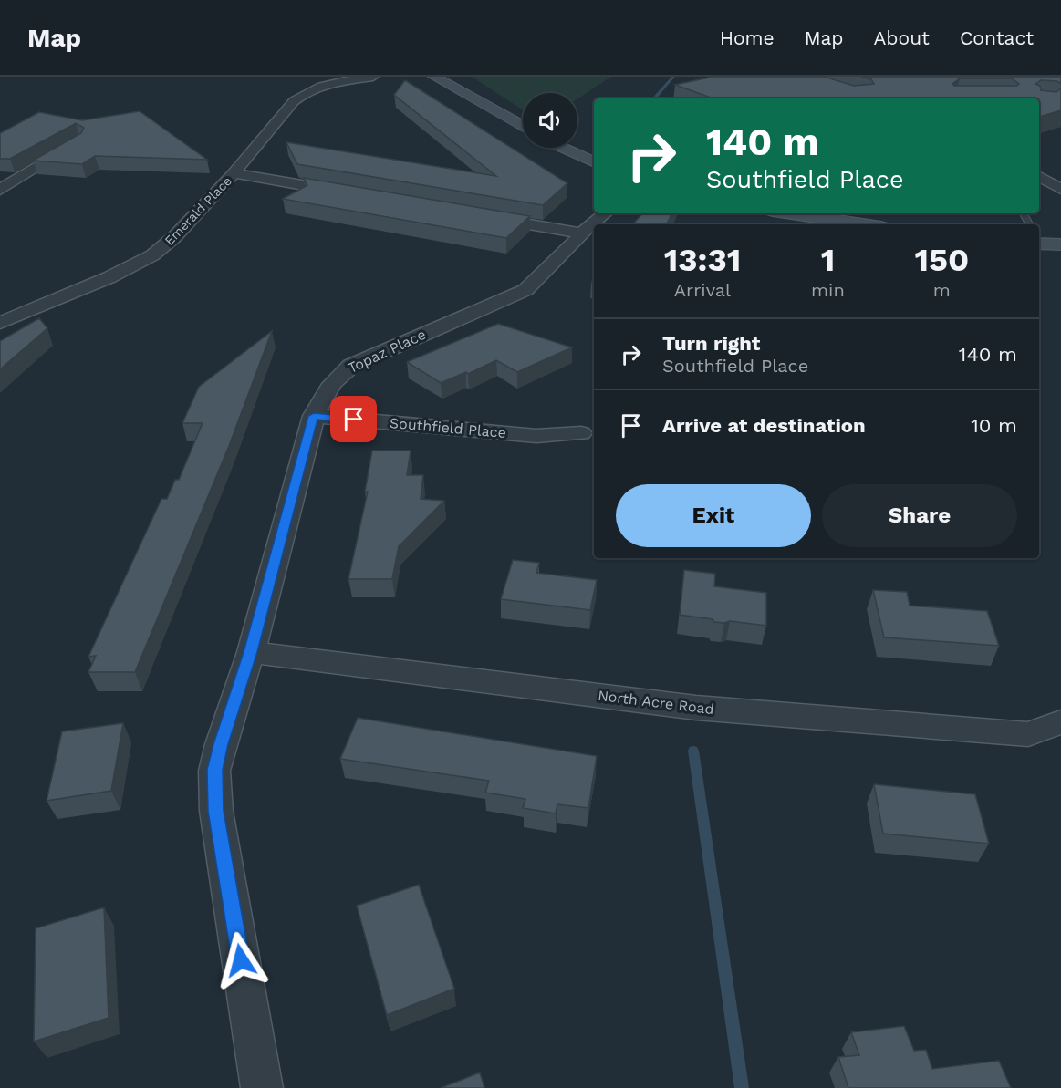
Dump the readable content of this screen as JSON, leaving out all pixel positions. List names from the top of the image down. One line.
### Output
{"streets":{"street":["Emerald Place","Topaz Place","Southfield Place","North Acre Road"]},"crossings":[["Topaz Place","Southfield Place"],["Topaz Place","North Acre Road"]],"page":{"header":"Map","nav":["Home","Map","About","Contact"],"turn":["140 m","Southfield Place"],"eta":["13:31","Arrival","1","min","150","m"],"list":[{"name":"Turn right","note":"Southfield Place","value":"140 m"},{"name":"Arrive at destination","value":"10 m"}],"buttons":["Exit","Share"]}}
